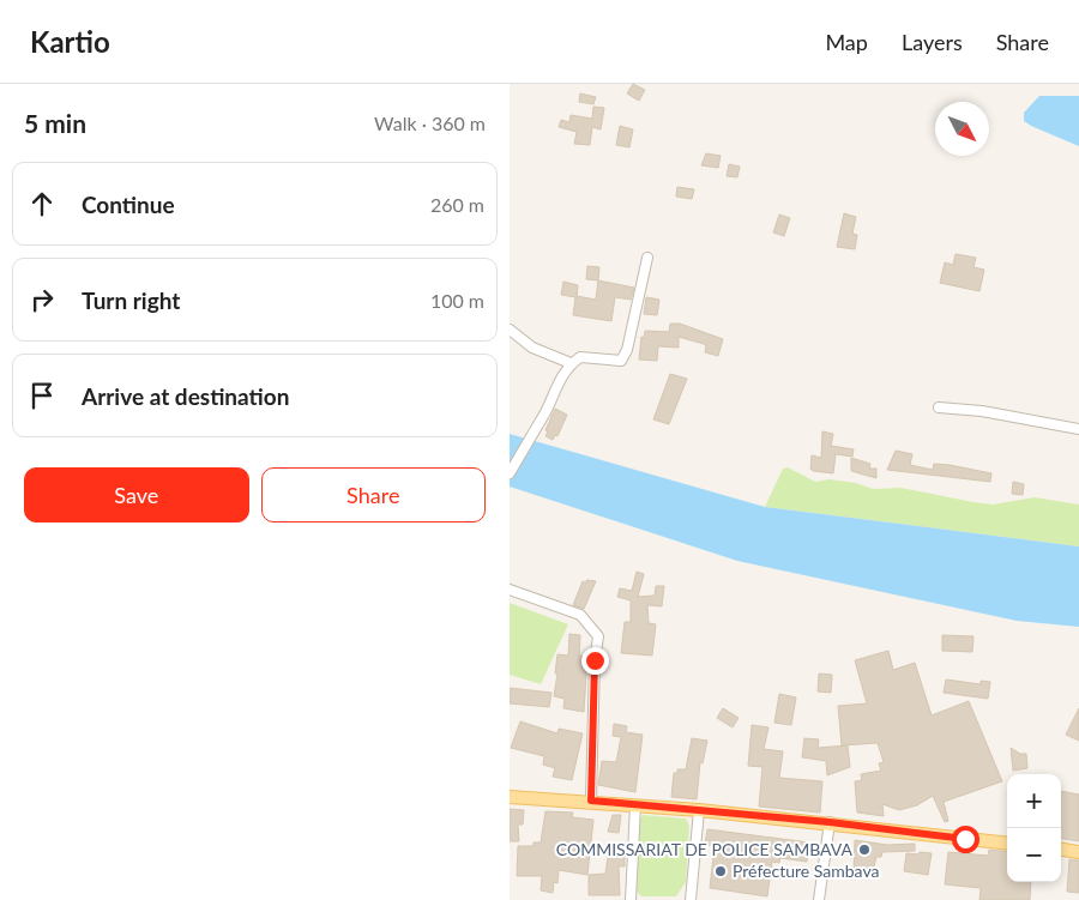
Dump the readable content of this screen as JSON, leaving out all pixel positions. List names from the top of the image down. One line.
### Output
{"places":["COMMISSARIAT DE POLICE SAMBAVA","Préfecture Sambava"],"north":"bottom right","page":{"header":"Kartio","nav":["Map","Layers","Share"],"heading":["5 min","Walk · 360 m"],"list":[["Continue","260 m"],["Turn right","100 m"],"Arrive at destination"],"buttons":["Save","Share"],"map_buttons":["+","−"]}}
